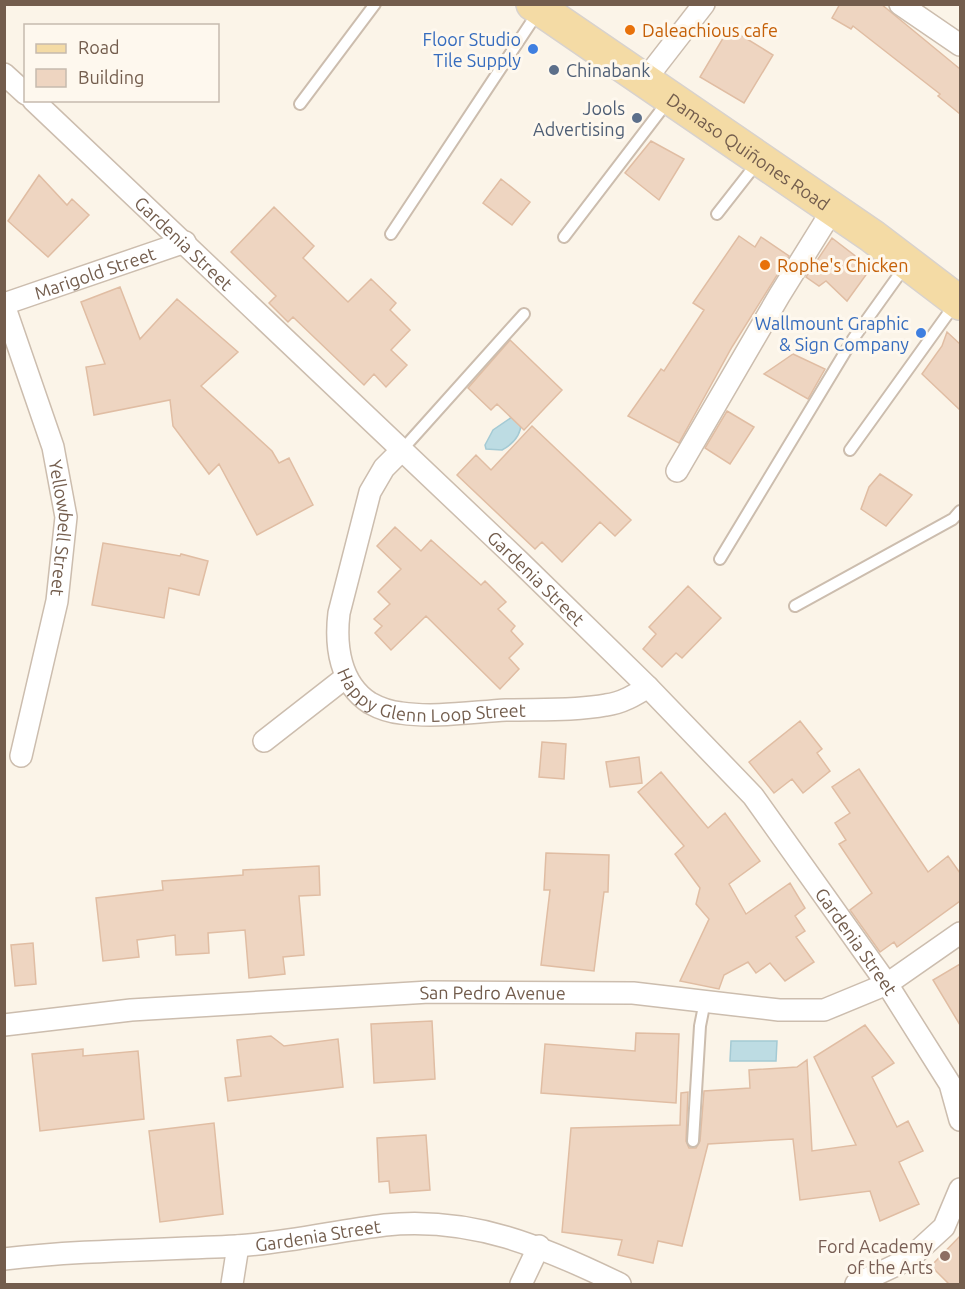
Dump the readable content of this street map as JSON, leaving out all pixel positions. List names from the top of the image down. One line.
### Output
{"streets":{"main road":["Damaso Quiñones Road"],"street":["Gardenia Street","Marigold Street","Yellowbell Street","Happy Glenn Loop Street","San Pedro Avenue"]},"crossings":[["Gardenia Street","Marigold Street"],["Gardenia Street","Happy Glenn Loop Street"],["Gardenia Street","San Pedro Avenue"],["Marigold Street","Yellowbell Street"]],"places":["Daleachious cafe","Floor Studio Tile Supply","Chinabank","Jools Advertising","Rophe's Chicken","Wallmount Graphic & Sign Company","Ford Academy of the Arts"],"legend":["Road","Building"]}
